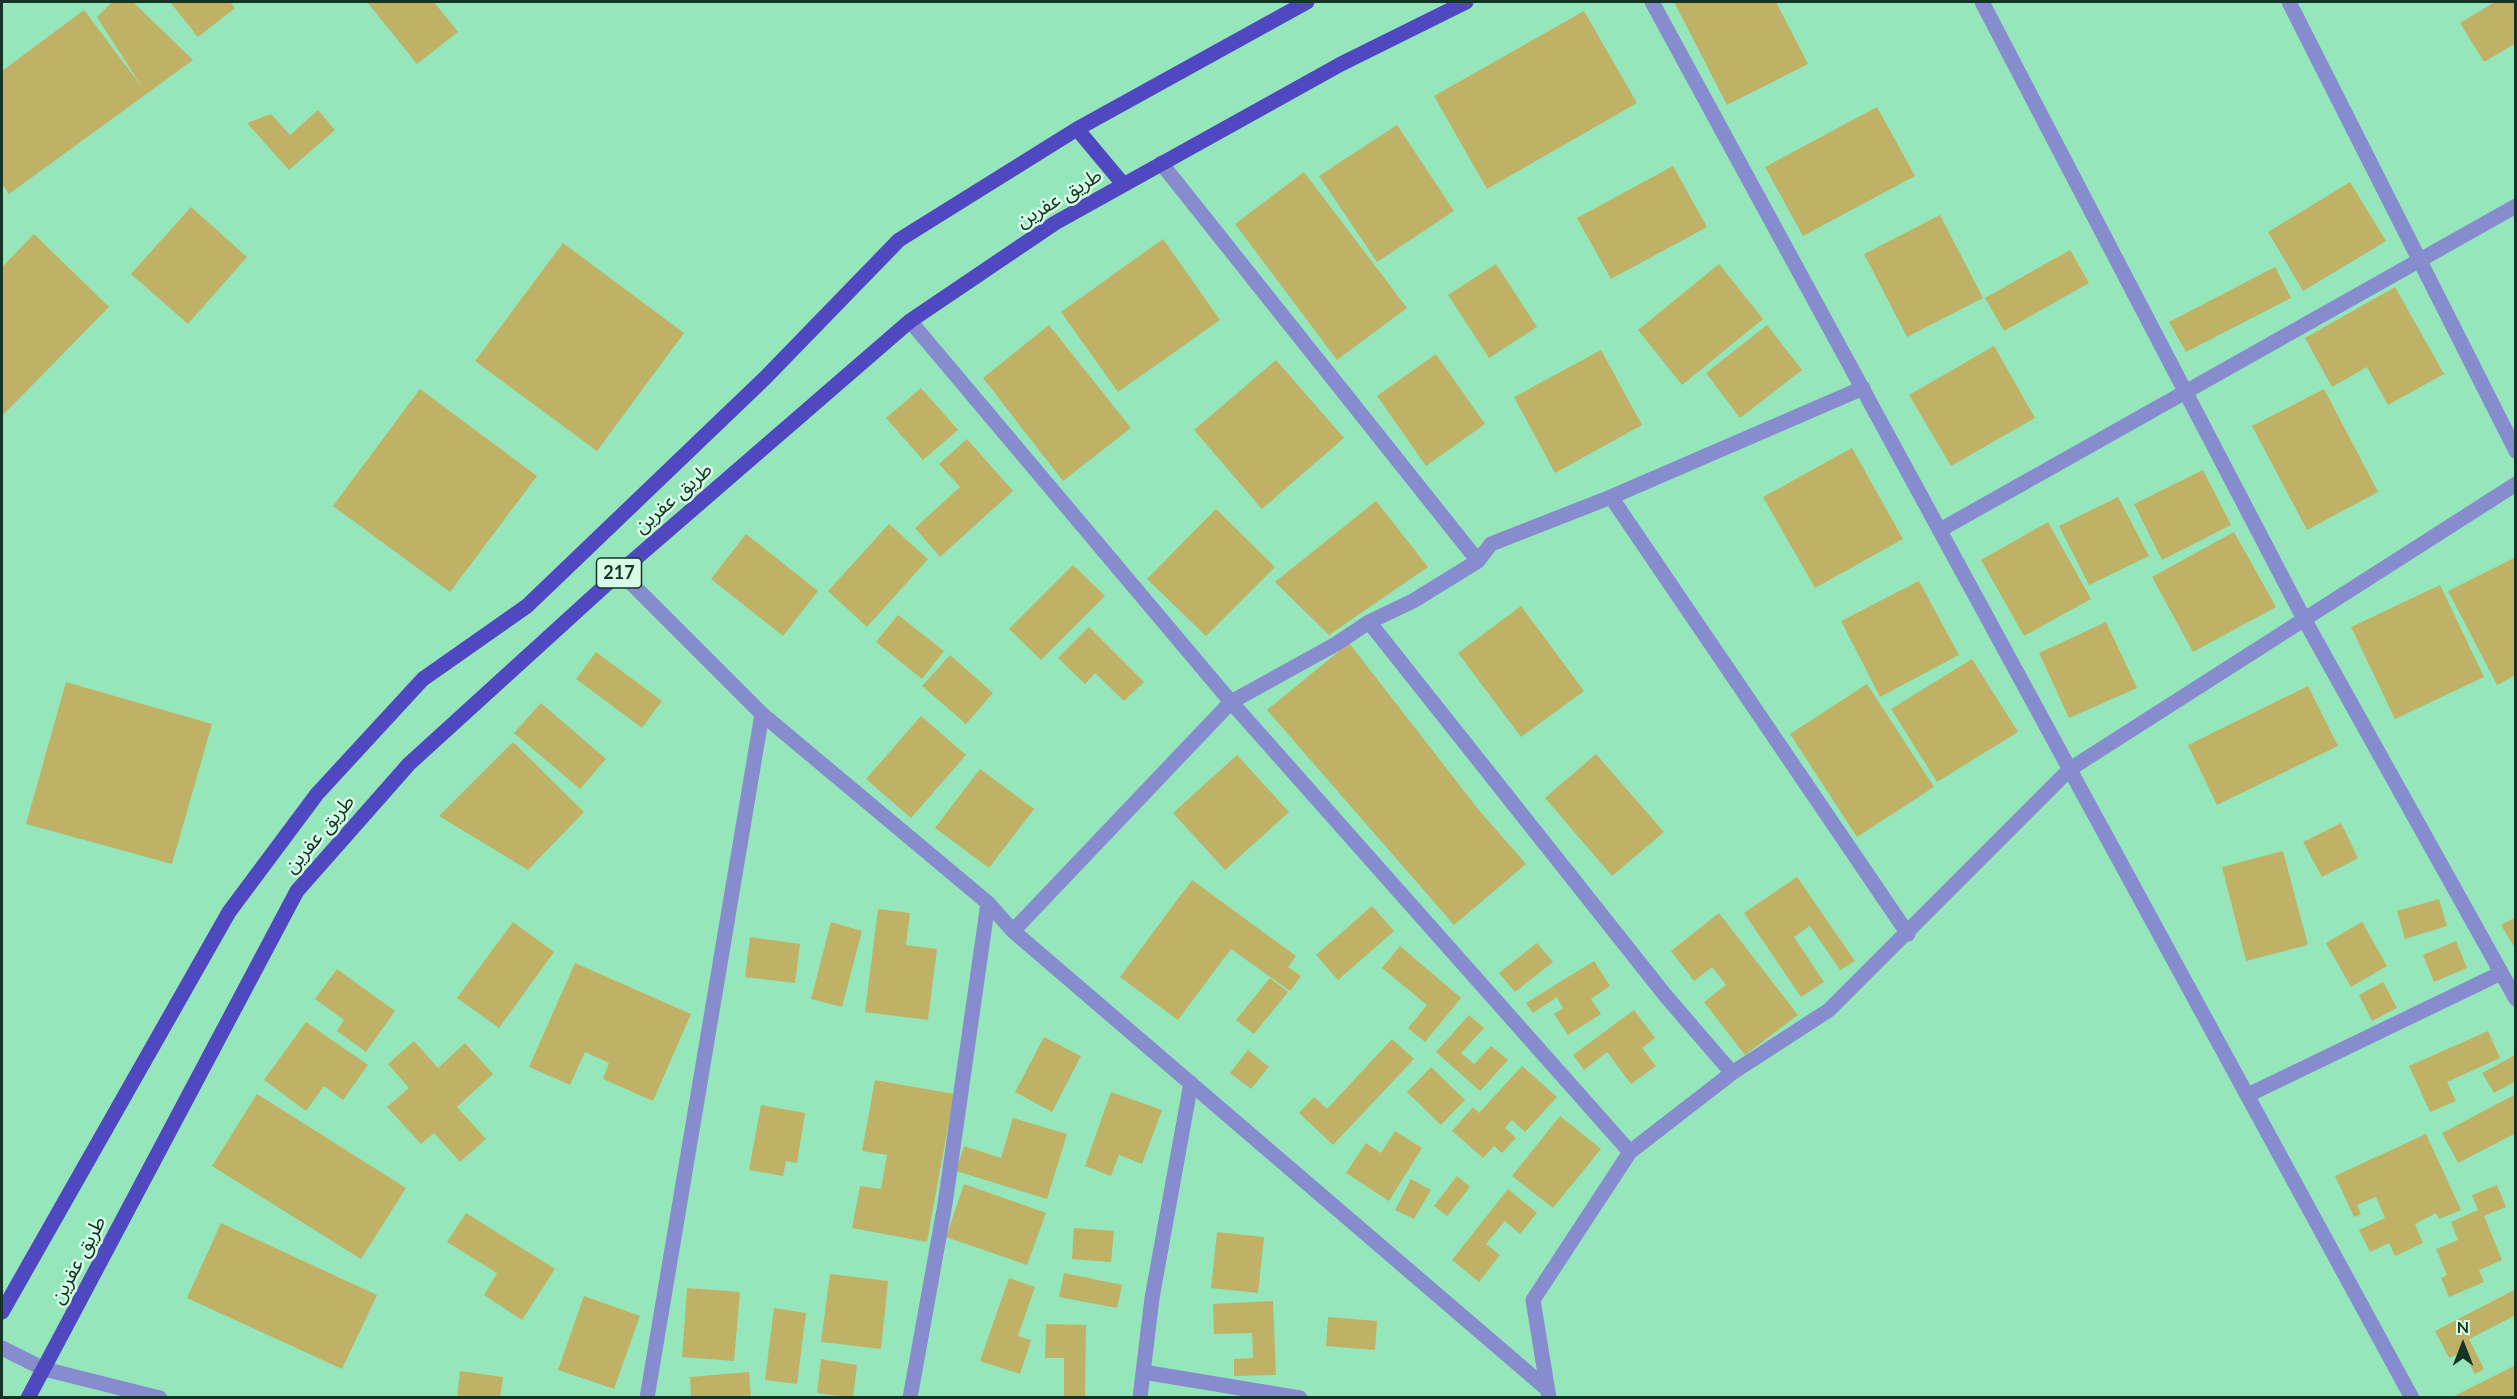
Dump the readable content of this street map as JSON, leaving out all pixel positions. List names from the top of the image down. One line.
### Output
{"streets":{"main road":["طريق عفرين","217"]},"north":"top"}
